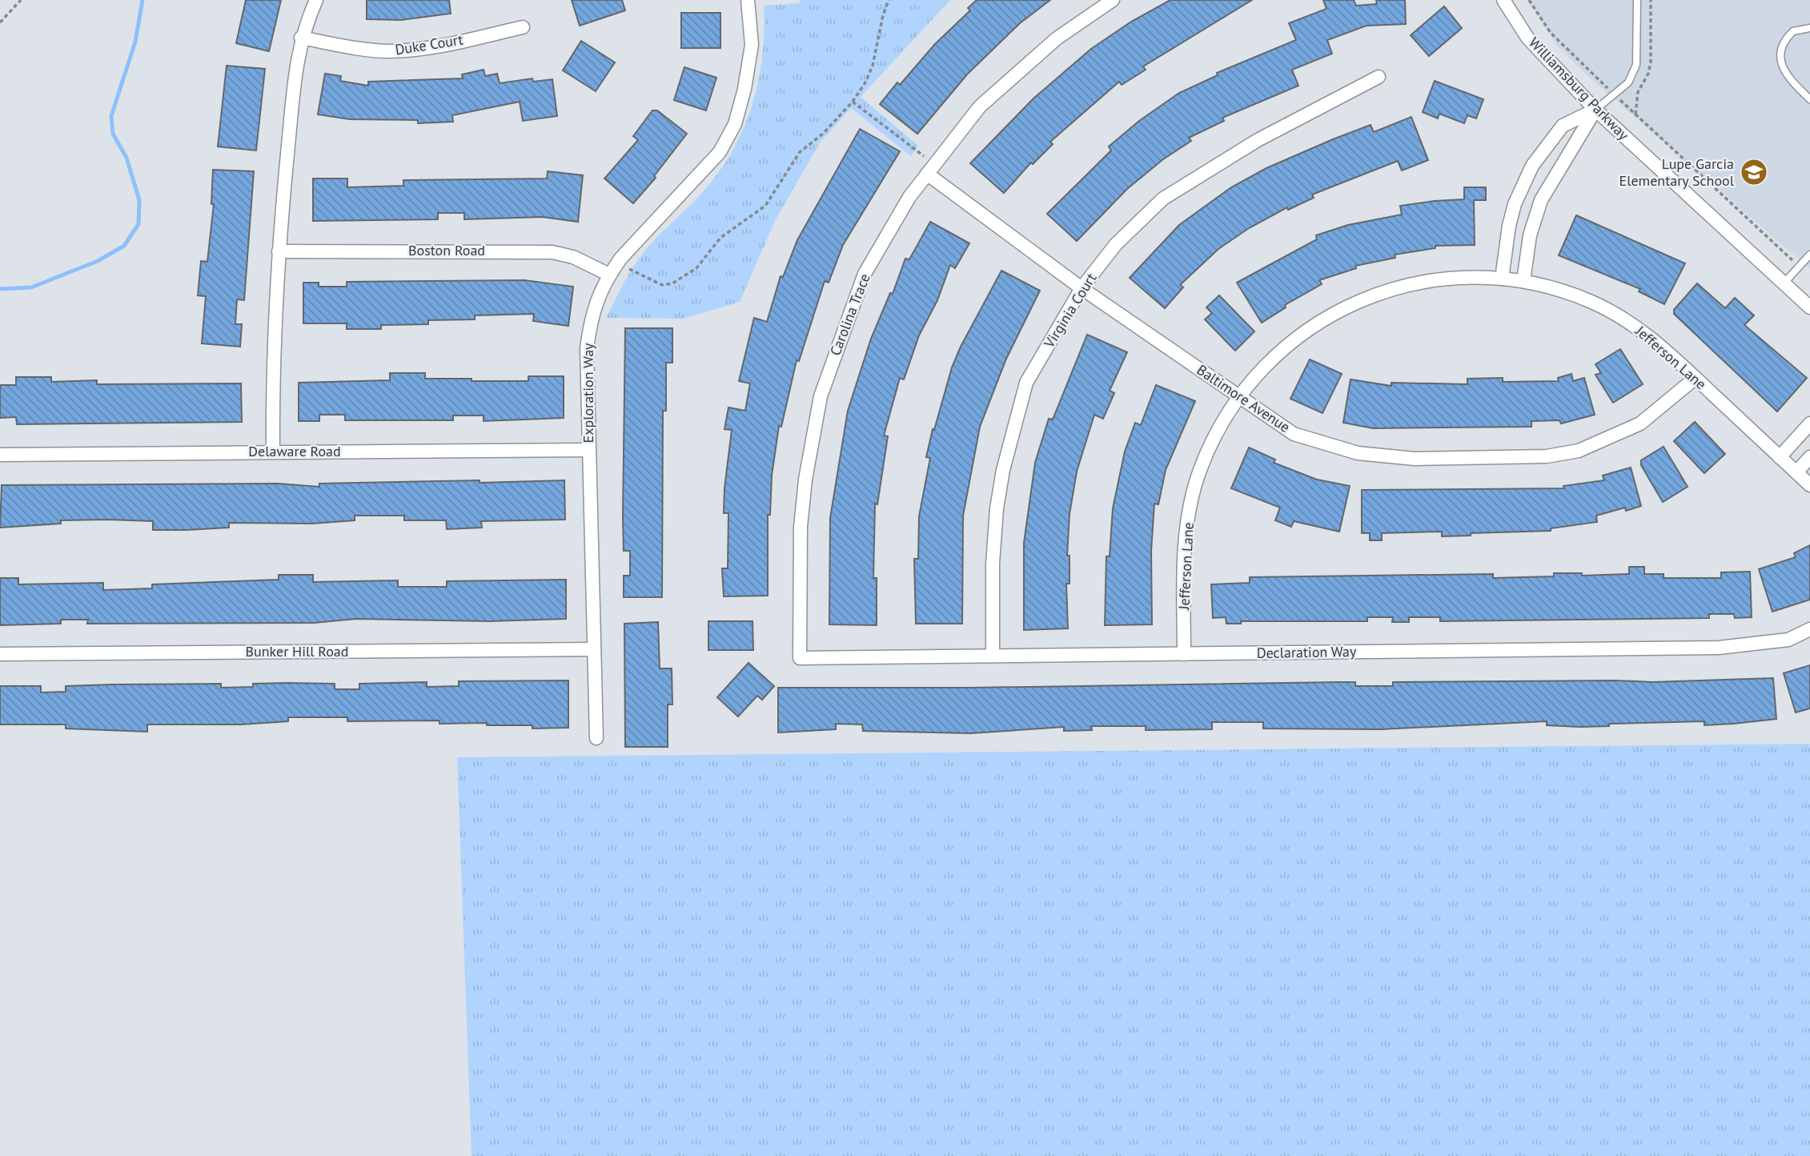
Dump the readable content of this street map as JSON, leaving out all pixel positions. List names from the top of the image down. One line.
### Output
{"streets":{"street":["Duke Court","Williamsburg Parkway","Boston Road","Virginia Court","Carolina Trace","Jefferson Lane","Exploration Way","Baltimore Avenue","Delaware Road","Bunker Hill Road","Declaration Way"]},"crossings":[["Boston Road","Exploration Way"],["Virginia Court","Baltimore Avenue"],["Virginia Court","Declaration Way"],["Carolina Trace","Baltimore Avenue"],["Carolina Trace","Declaration Way"],["Jefferson Lane","Baltimore Avenue"],["Jefferson Lane","Declaration Way"],["Exploration Way","Delaware Road"],["Exploration Way","Bunker Hill Road"]],"places":{"school or university":["Lupe Garcia Elementary School"]}}
